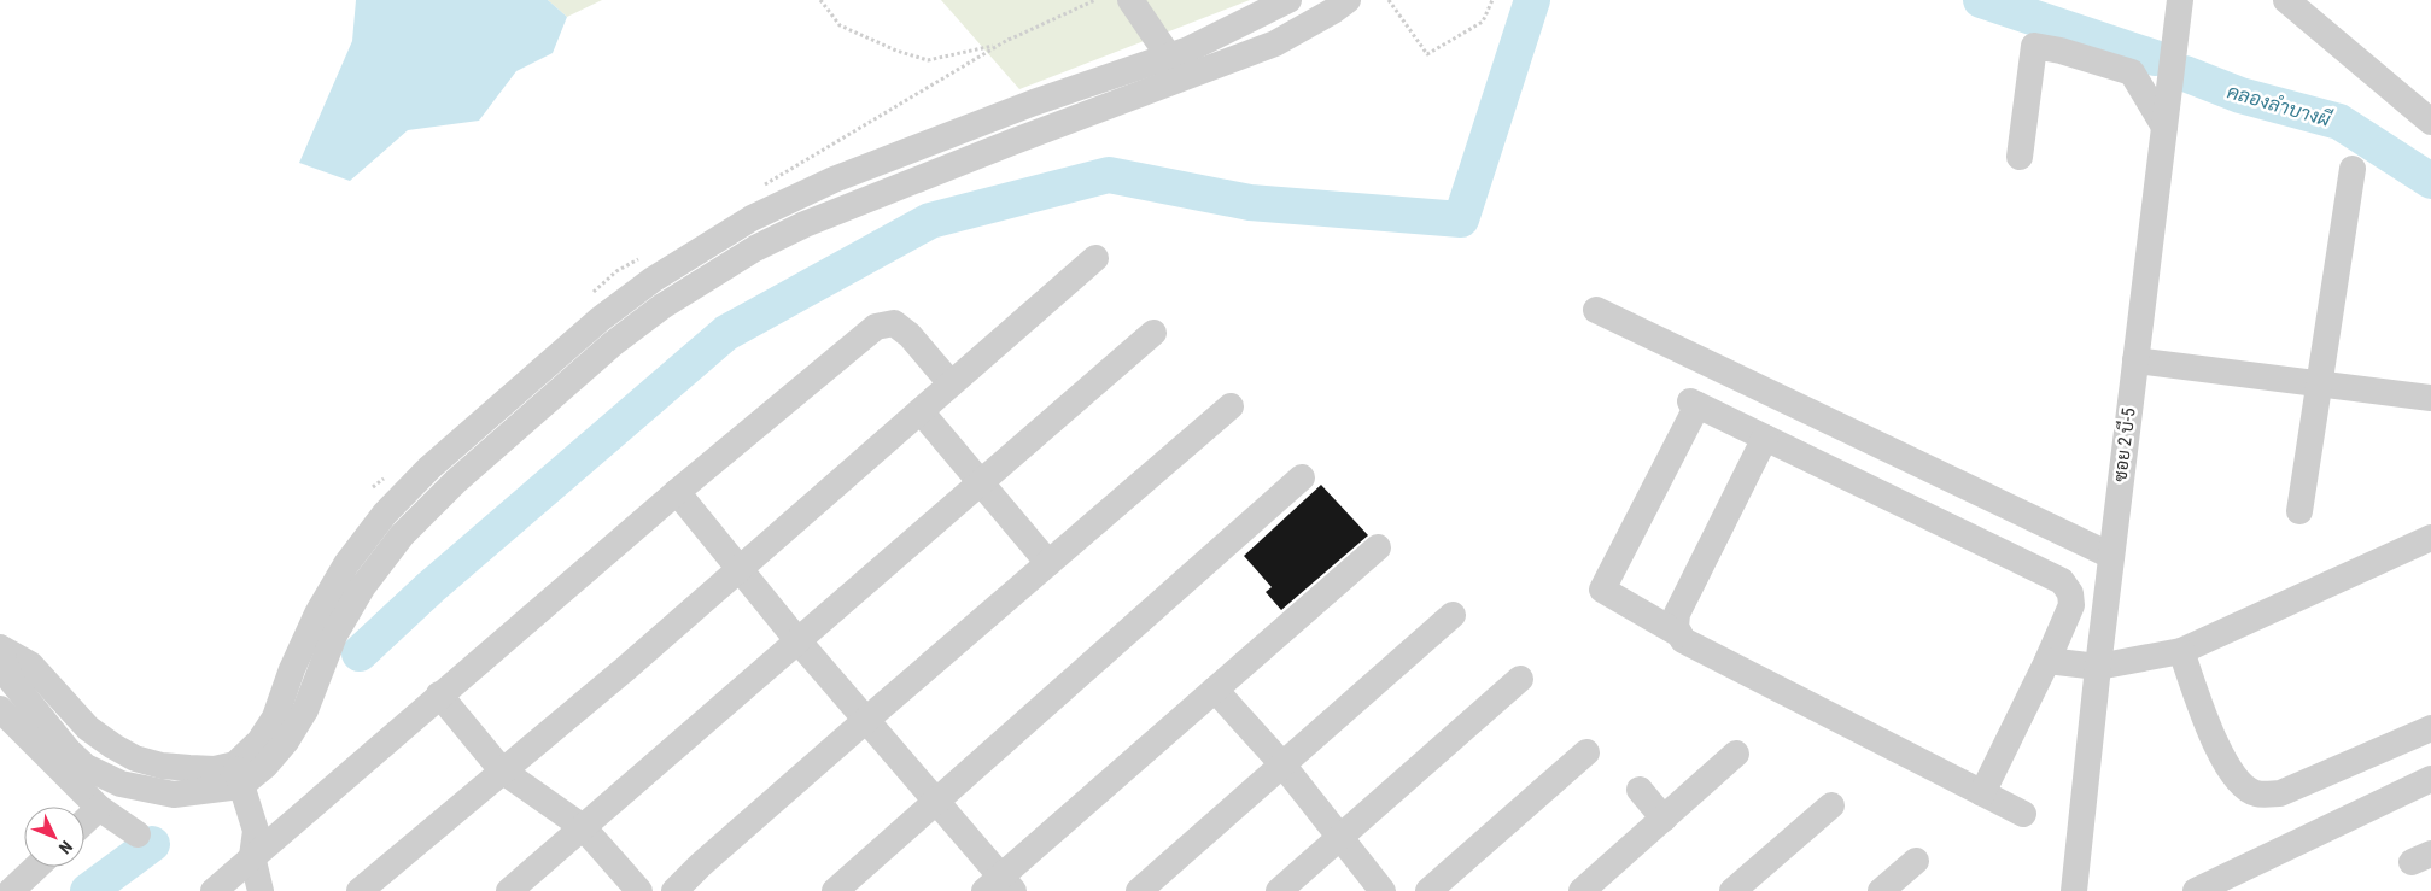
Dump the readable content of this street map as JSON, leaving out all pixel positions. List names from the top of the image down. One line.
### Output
{"streets":{"street":["ซอย 2 บี-5"]},"water":["คลองลำบางผี"],"north":"bottom right"}
